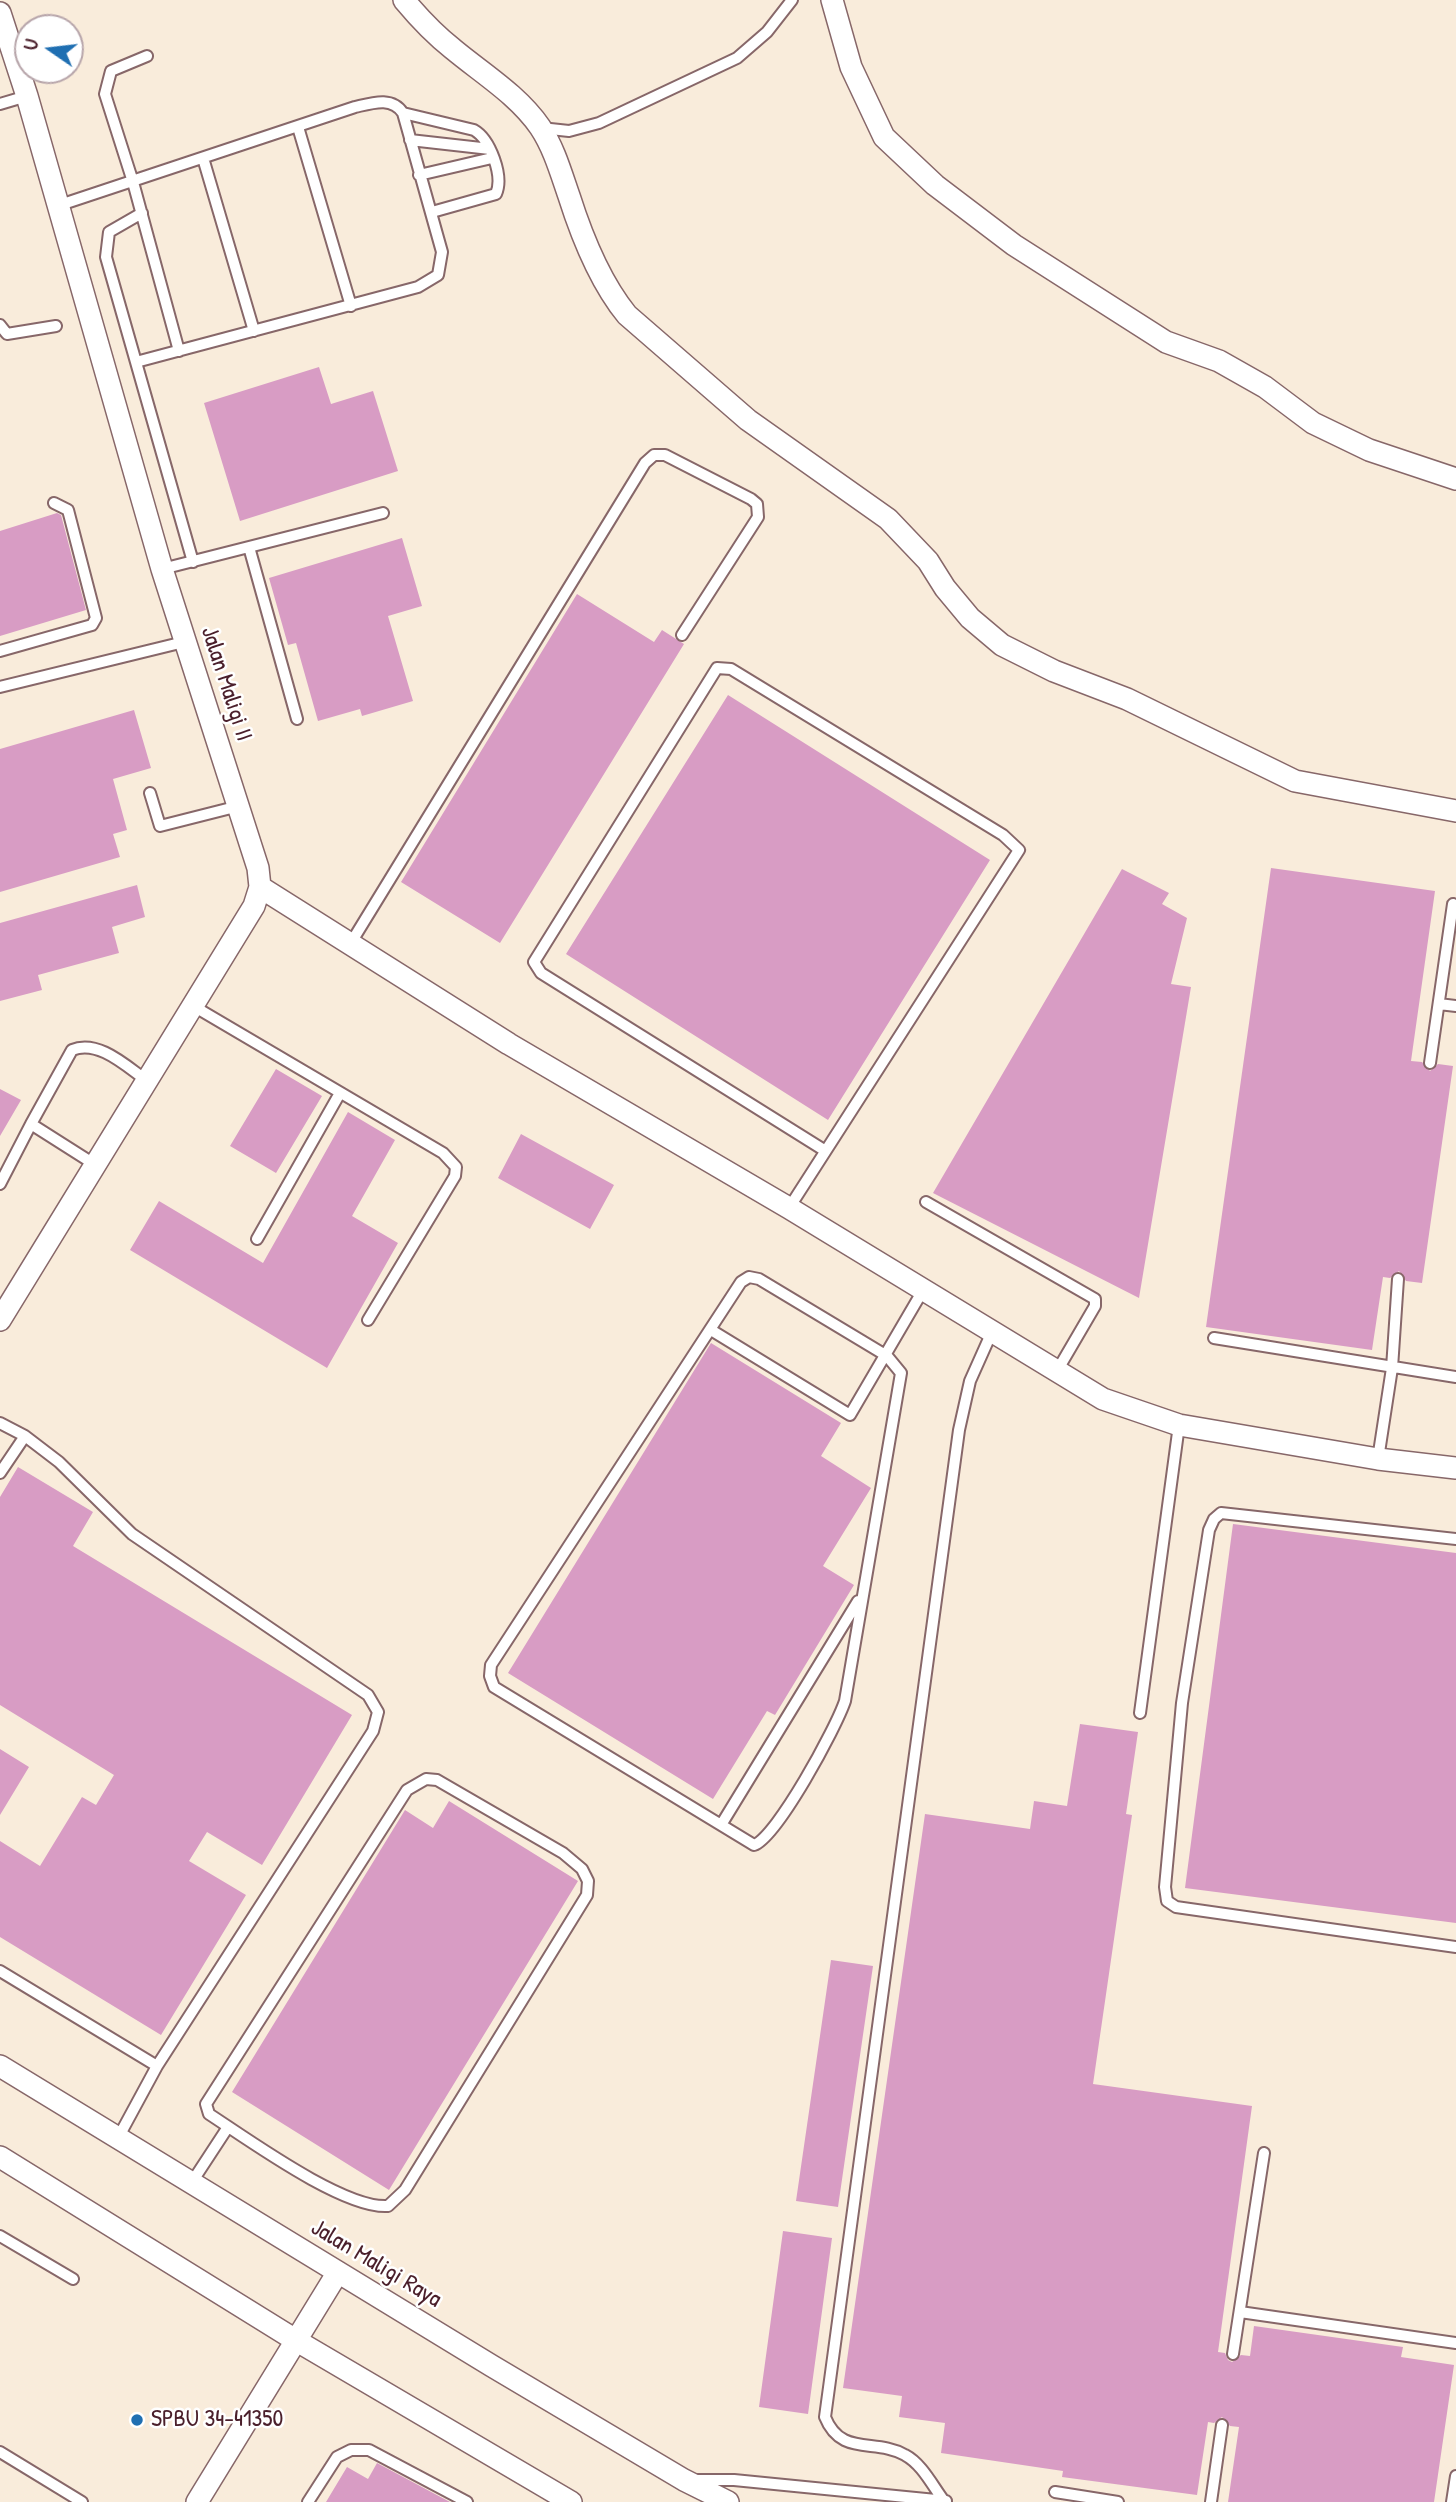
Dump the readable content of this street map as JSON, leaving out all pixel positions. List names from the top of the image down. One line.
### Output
{"streets":{"street":["Jalan Maligi II","Jalan Maligi Raya"]},"places":["SPBU 34-41350"],"north":"left"}
